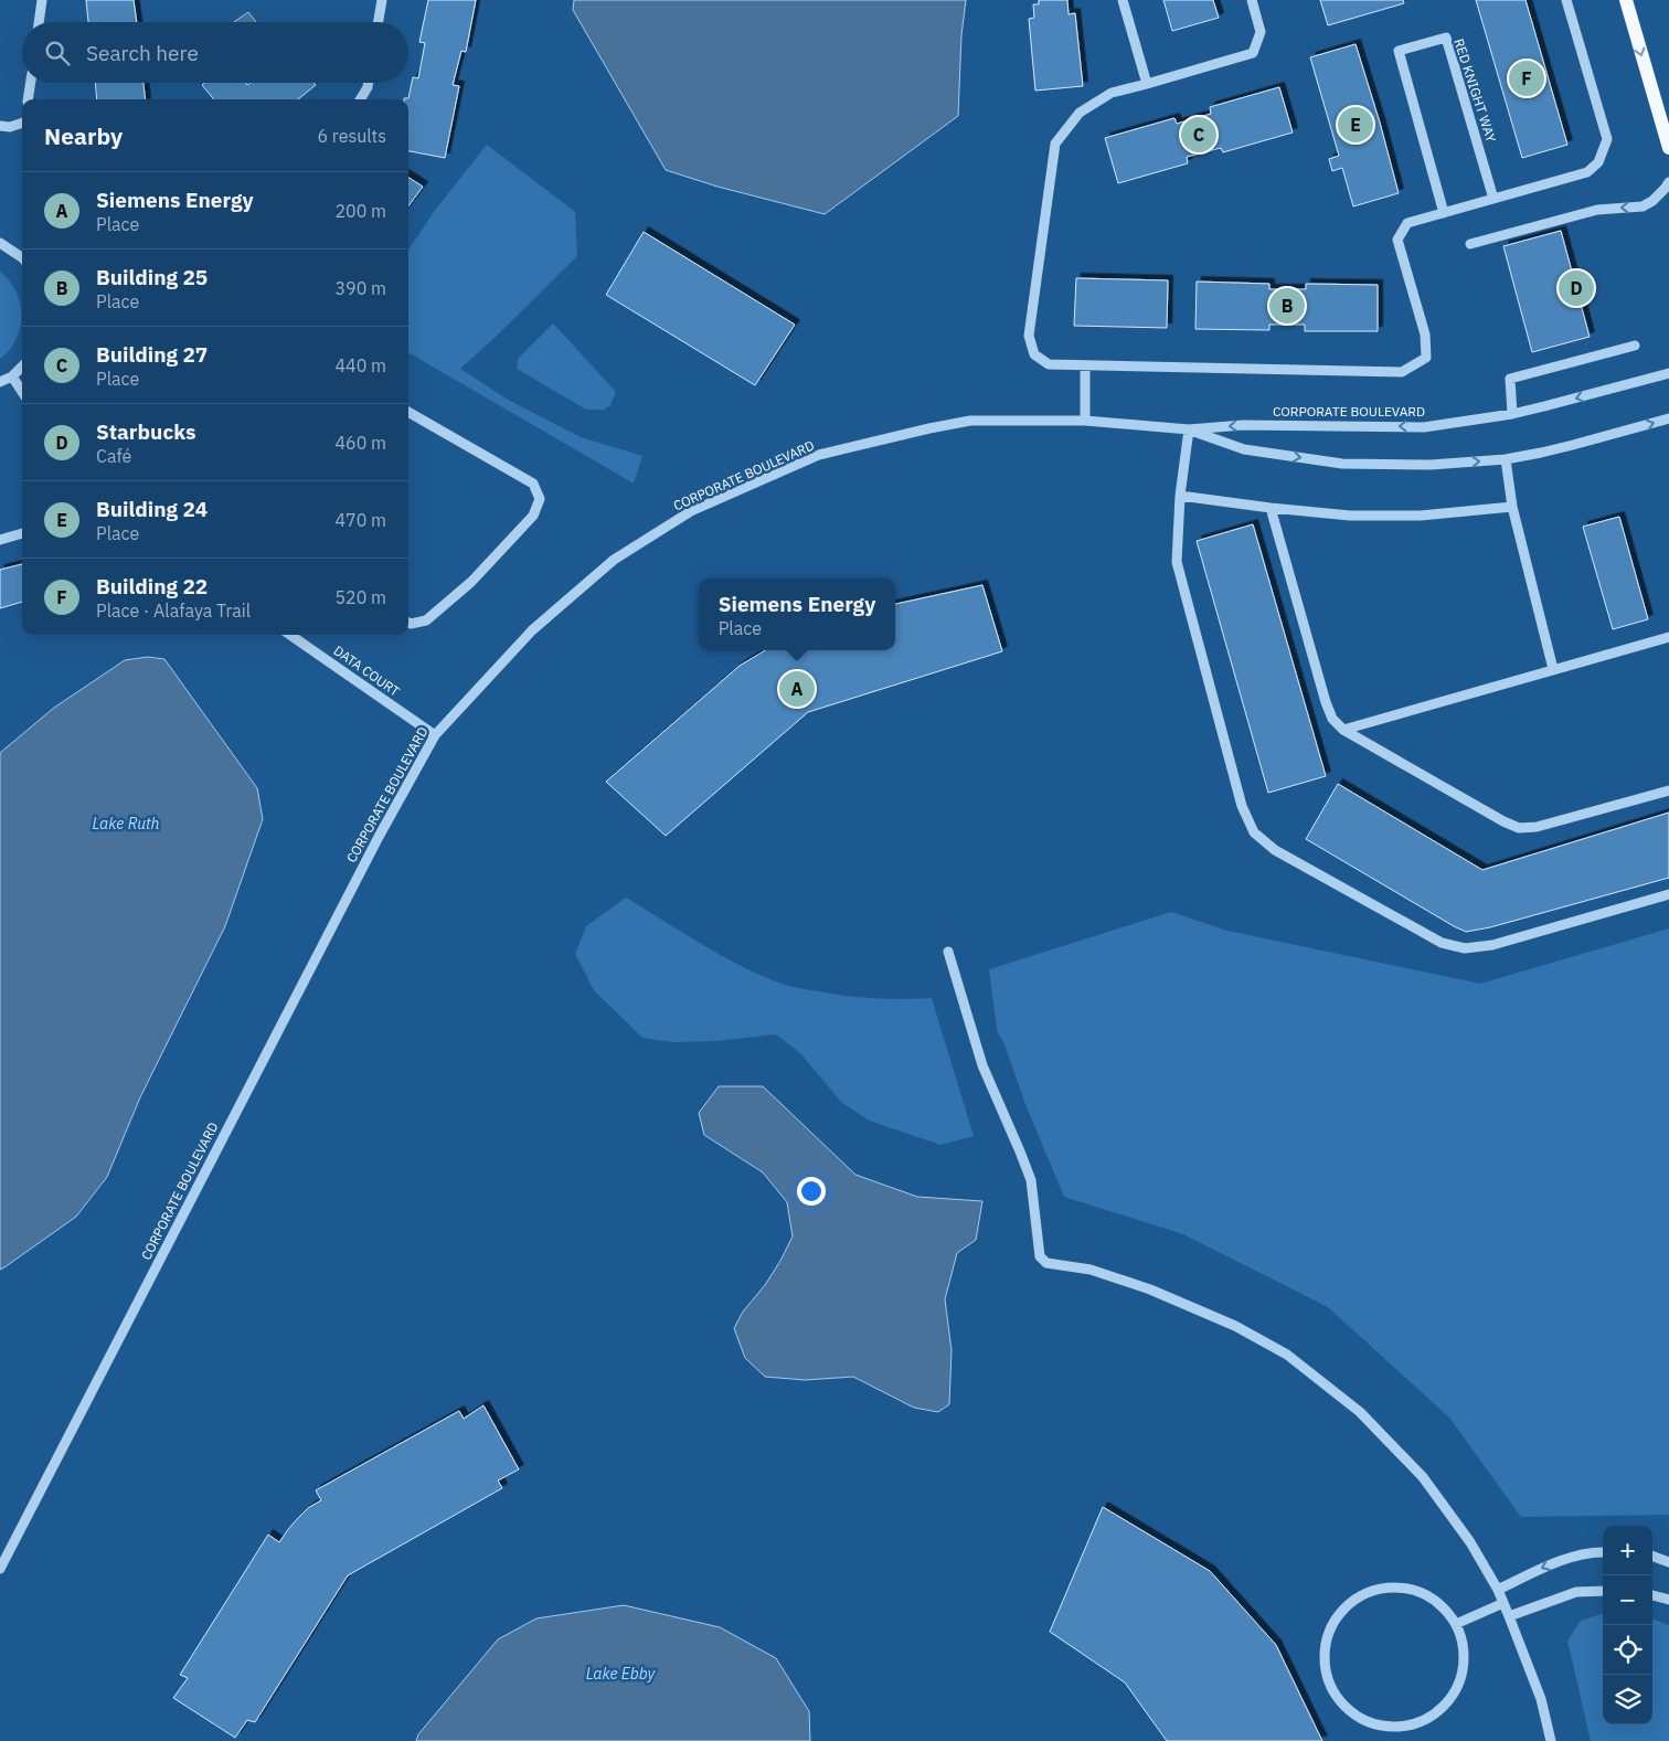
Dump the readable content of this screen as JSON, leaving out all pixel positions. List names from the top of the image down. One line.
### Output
{"streets":{"street":["RED KNIGHT WAY","CORPORATE BOULEVARD","DATA COURT"]},"crossings":[["CORPORATE BOULEVARD","DATA COURT"]],"water":["Lake Ruth","Lake Ebby"],"page":{"search":"Search here","pins":["F","E","C","D","B","A"],"heading":["Nearby","6 results"],"list":[{"mark":"A","name":"Siemens Energy","note":"Place","value":"200 m"},{"mark":"B","name":"Building 25","note":"Place","value":"390 m"},{"mark":"C","name":"Building 27","note":"Place","value":"440 m"},{"mark":"D","name":"Starbucks","note":"Café","value":"460 m"},{"mark":"E","name":"Building 24","note":"Place","value":"470 m"},{"mark":"F","name":"Building 22","note":"Place · Alafaya Trail","value":"520 m"}],"popup":["Siemens Energy","Place"],"map_buttons":["+","−"]}}
